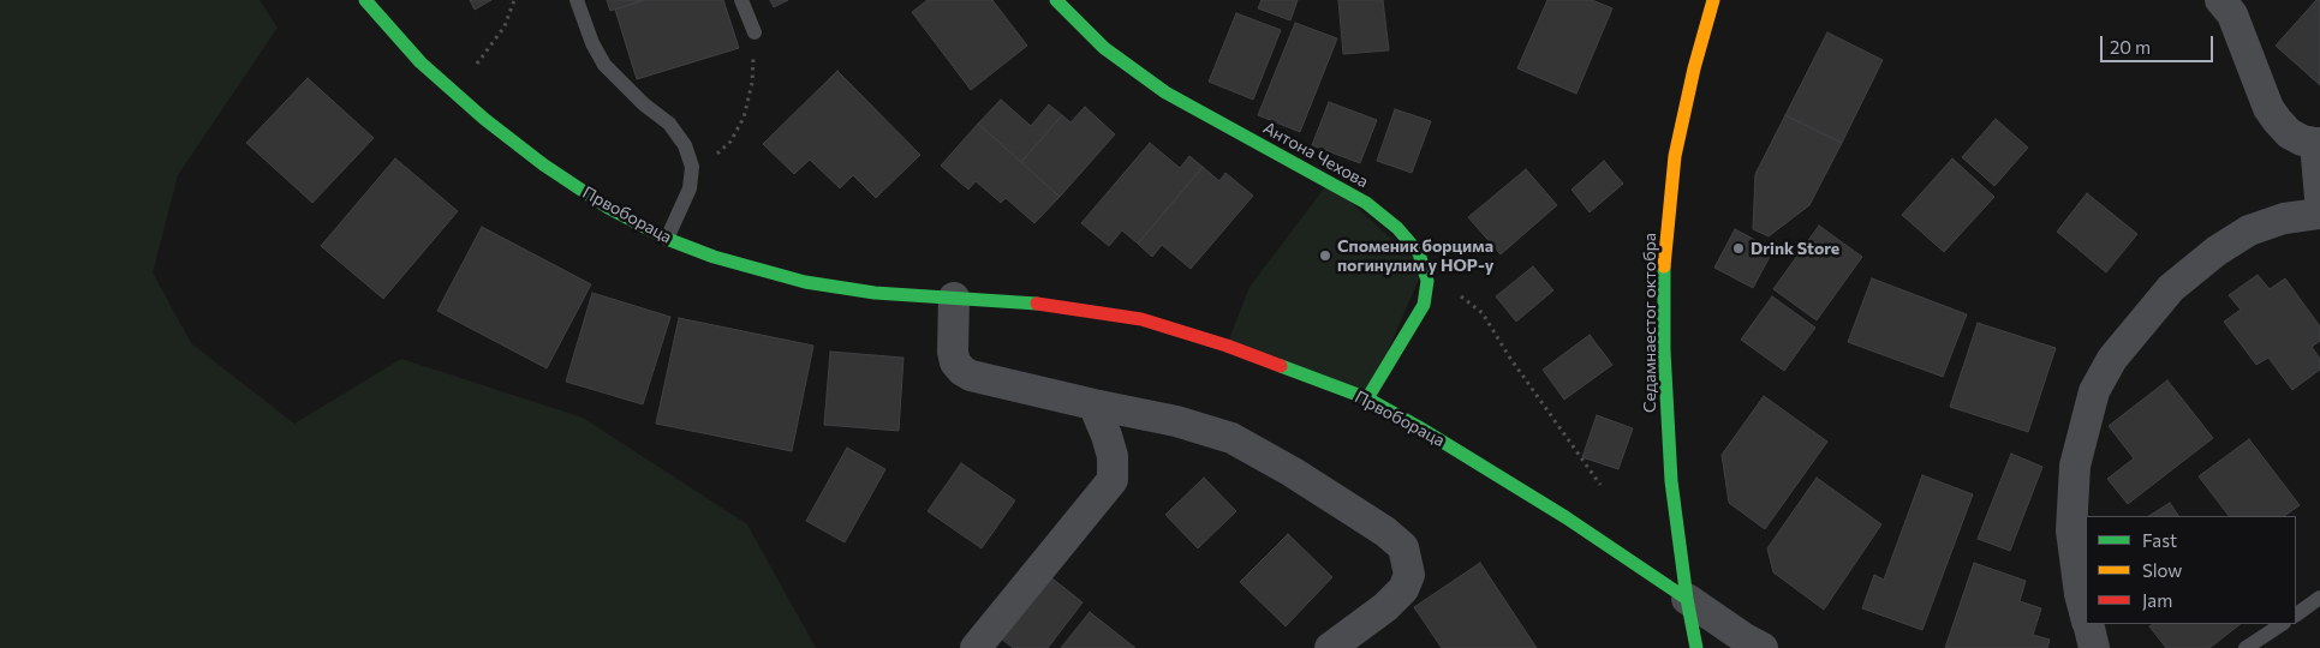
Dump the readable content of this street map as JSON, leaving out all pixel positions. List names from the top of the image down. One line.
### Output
{"streets":{"street":["Антона Чехова","Првобораца","Седамнаестог октобра"]},"crossings":[["Првобораца","Седамнаестог октобра"]],"places":["Drink Store","Споменик борцима погинулим у НОР-у"],"legend":["Fast","Slow","Jam"],"scale_bar":"20 m"}
